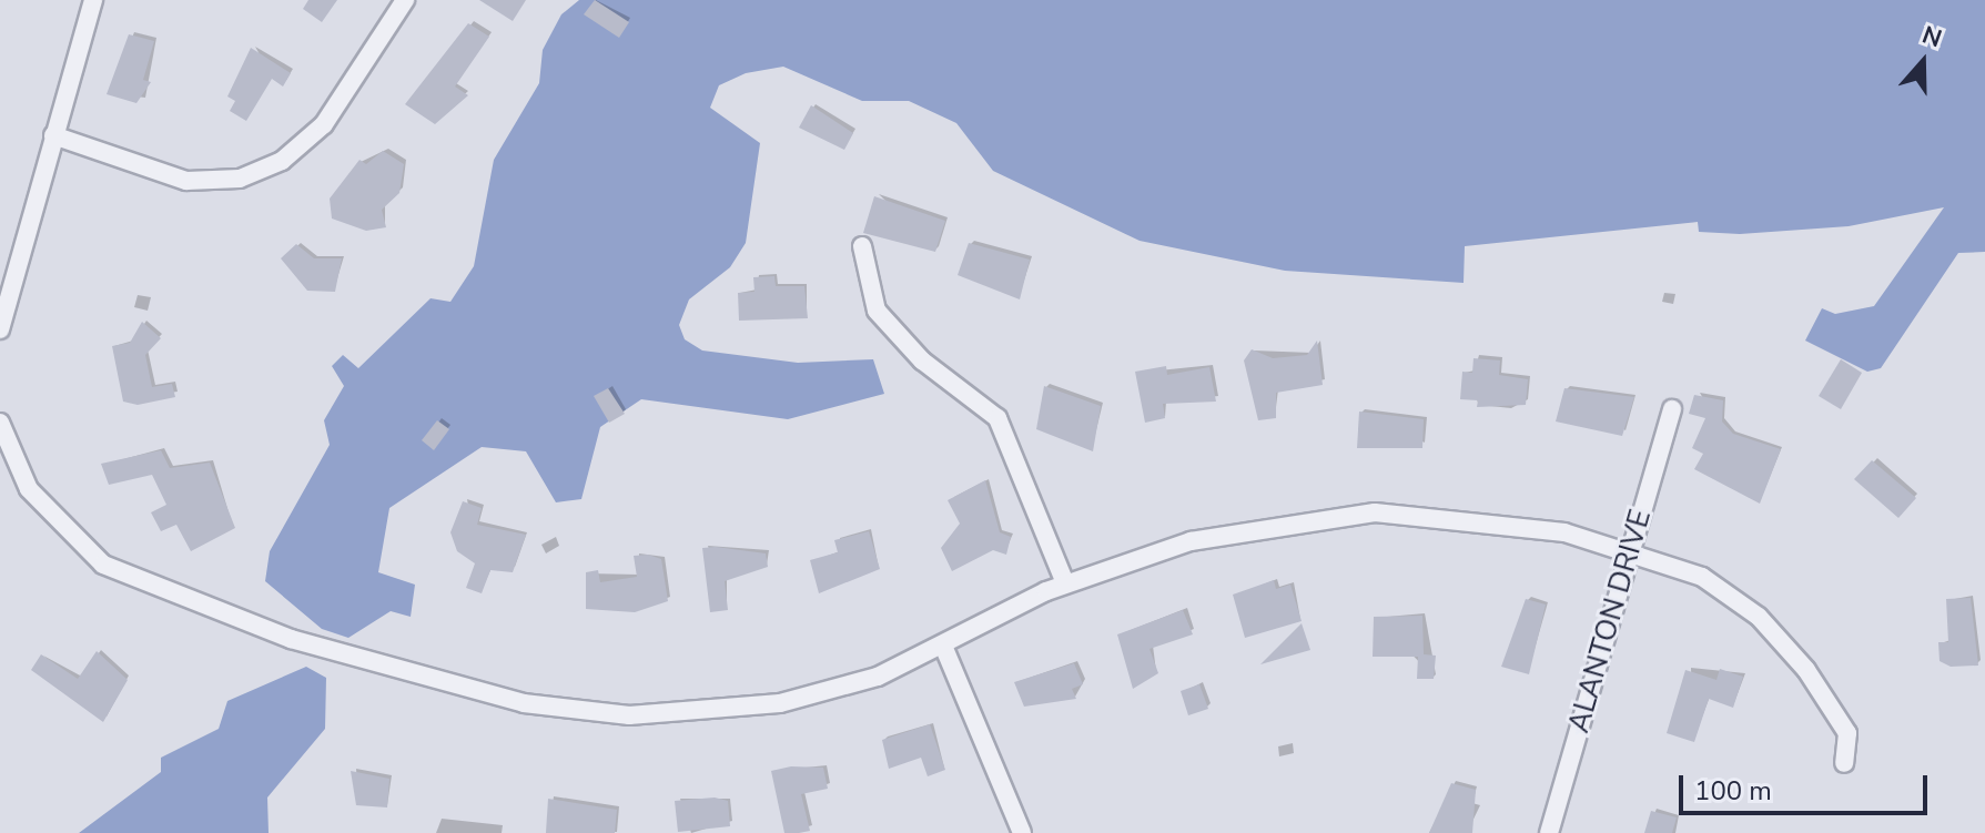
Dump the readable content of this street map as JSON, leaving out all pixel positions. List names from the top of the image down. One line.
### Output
{"streets":{"street":["ALANTON DRIVE"]},"scale_bar":"100 m","north":"top"}
